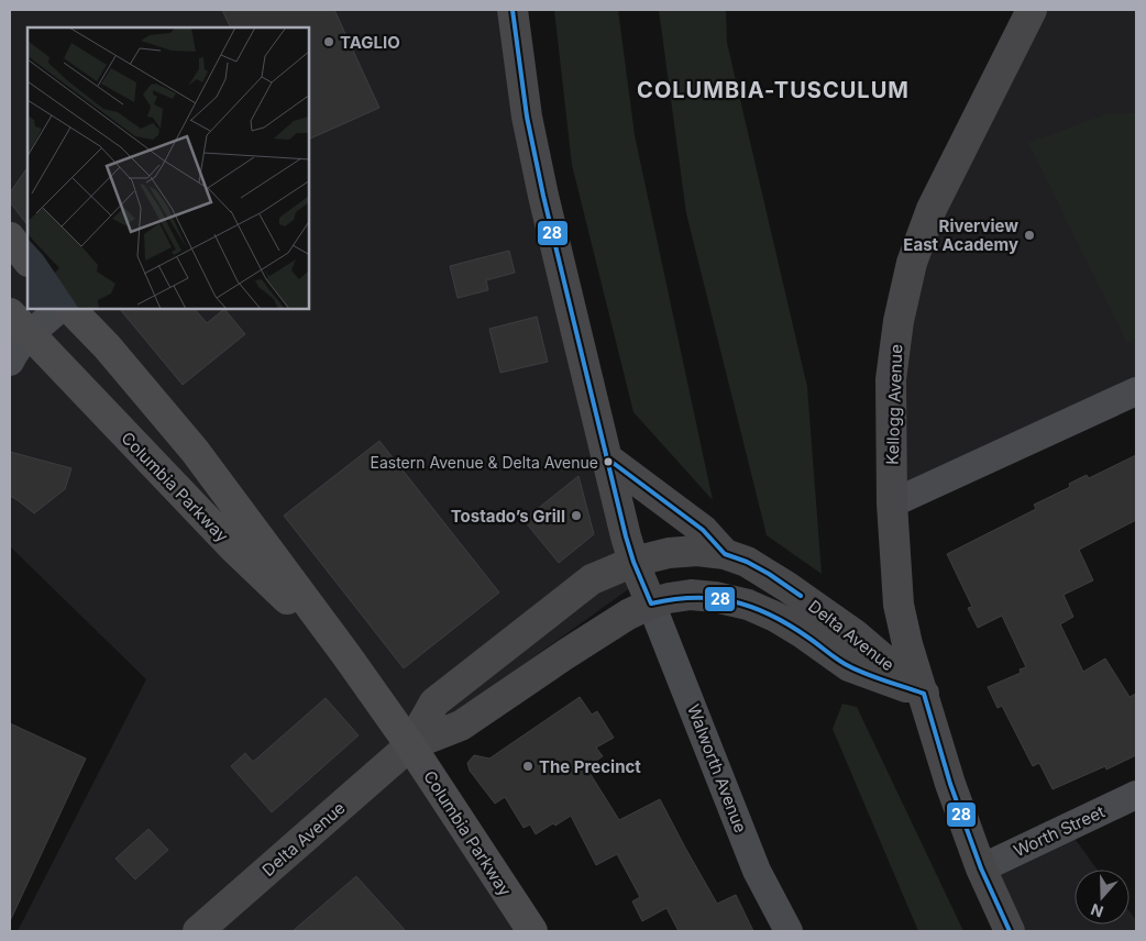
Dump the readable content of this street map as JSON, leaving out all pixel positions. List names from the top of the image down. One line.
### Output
{"streets":{"highway":["Columbia Parkway"],"main road":["Kellogg Avenue","Delta Avenue"],"street":["Walworth Avenue","Worth Street"]},"crossings":[["Kellogg Avenue","Delta Avenue"],["Kellogg Avenue","Worth Street"],["Columbia Parkway","Delta Avenue"],["Delta Avenue","Walworth Avenue"]],"districts":["COLUMBIA-TUSCULUM"],"places":["TAGLIO","Riverview East Academy","Eastern Avenue & Delta Avenue","Tostado’s Grill","The Precinct"],"lines":["transit line 28"],"north":"bottom"}
